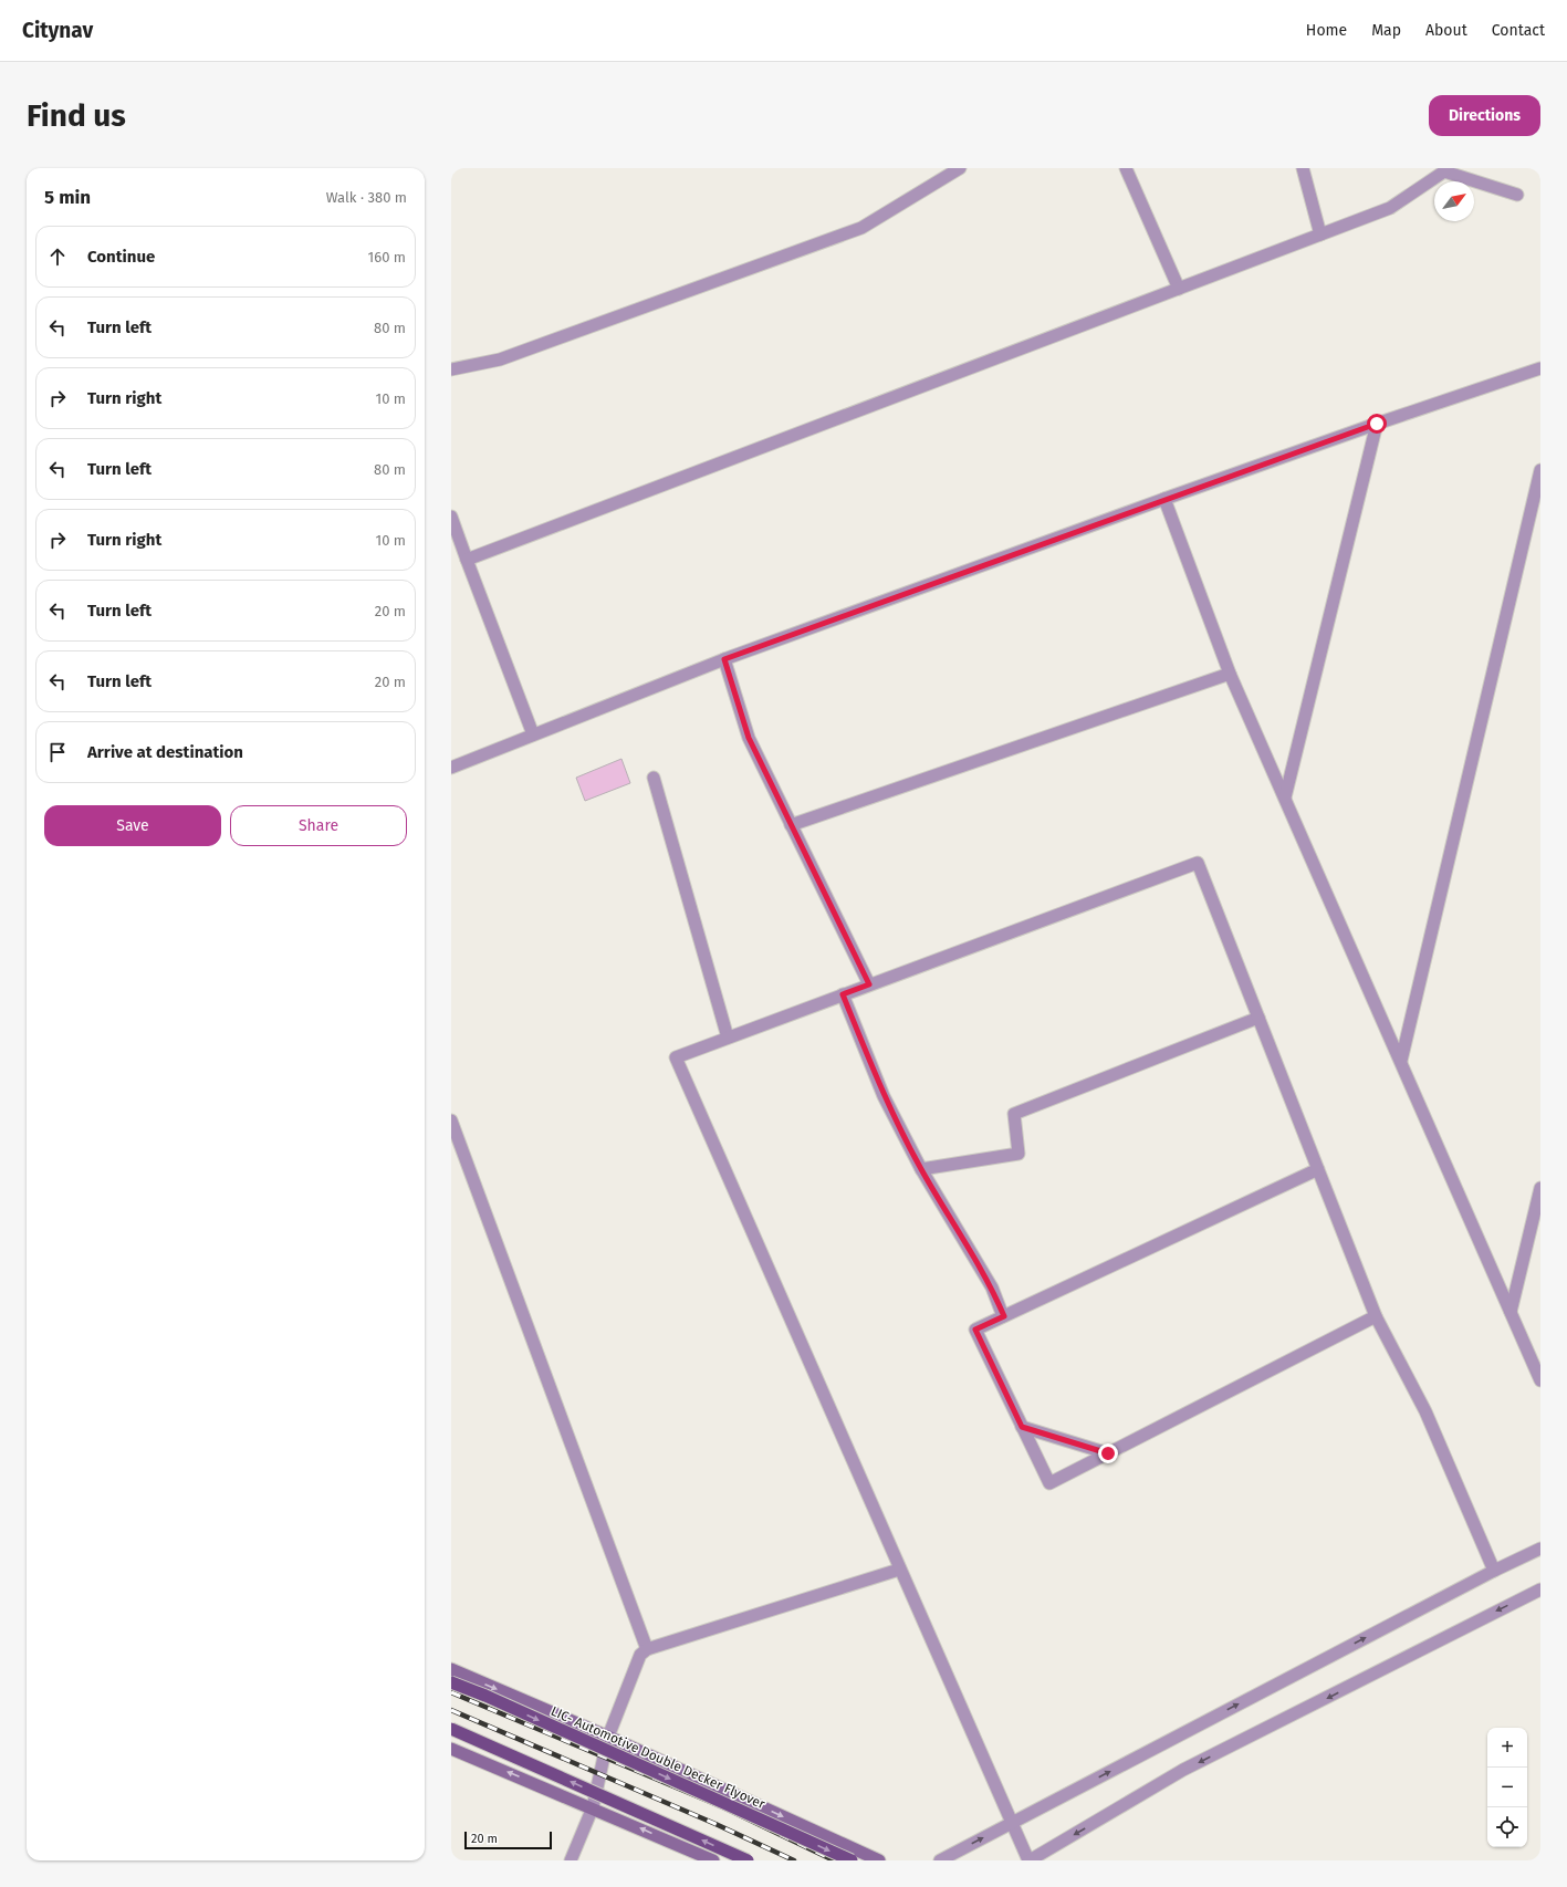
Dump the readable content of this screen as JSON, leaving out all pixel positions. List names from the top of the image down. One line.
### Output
{"streets":{"main road":["LIC- Automotive Double Decker Flyover"]},"scale_bar":"20 m","north":"top right","page":{"header":"Citynav","nav":["Home","Map","About","Contact"],"buttons":["Directions",["Save","Share"]],"title":"Find us","heading":["5 min","Walk · 380 m"],"list":[["Continue","160 m"],["Turn left","80 m"],["Turn right","10 m"],["Turn left","80 m"],["Turn right","10 m"],["Turn left","20 m"],["Turn left","20 m"],"Arrive at destination"],"map_buttons":["+","−"],"scale":"20 m"}}
